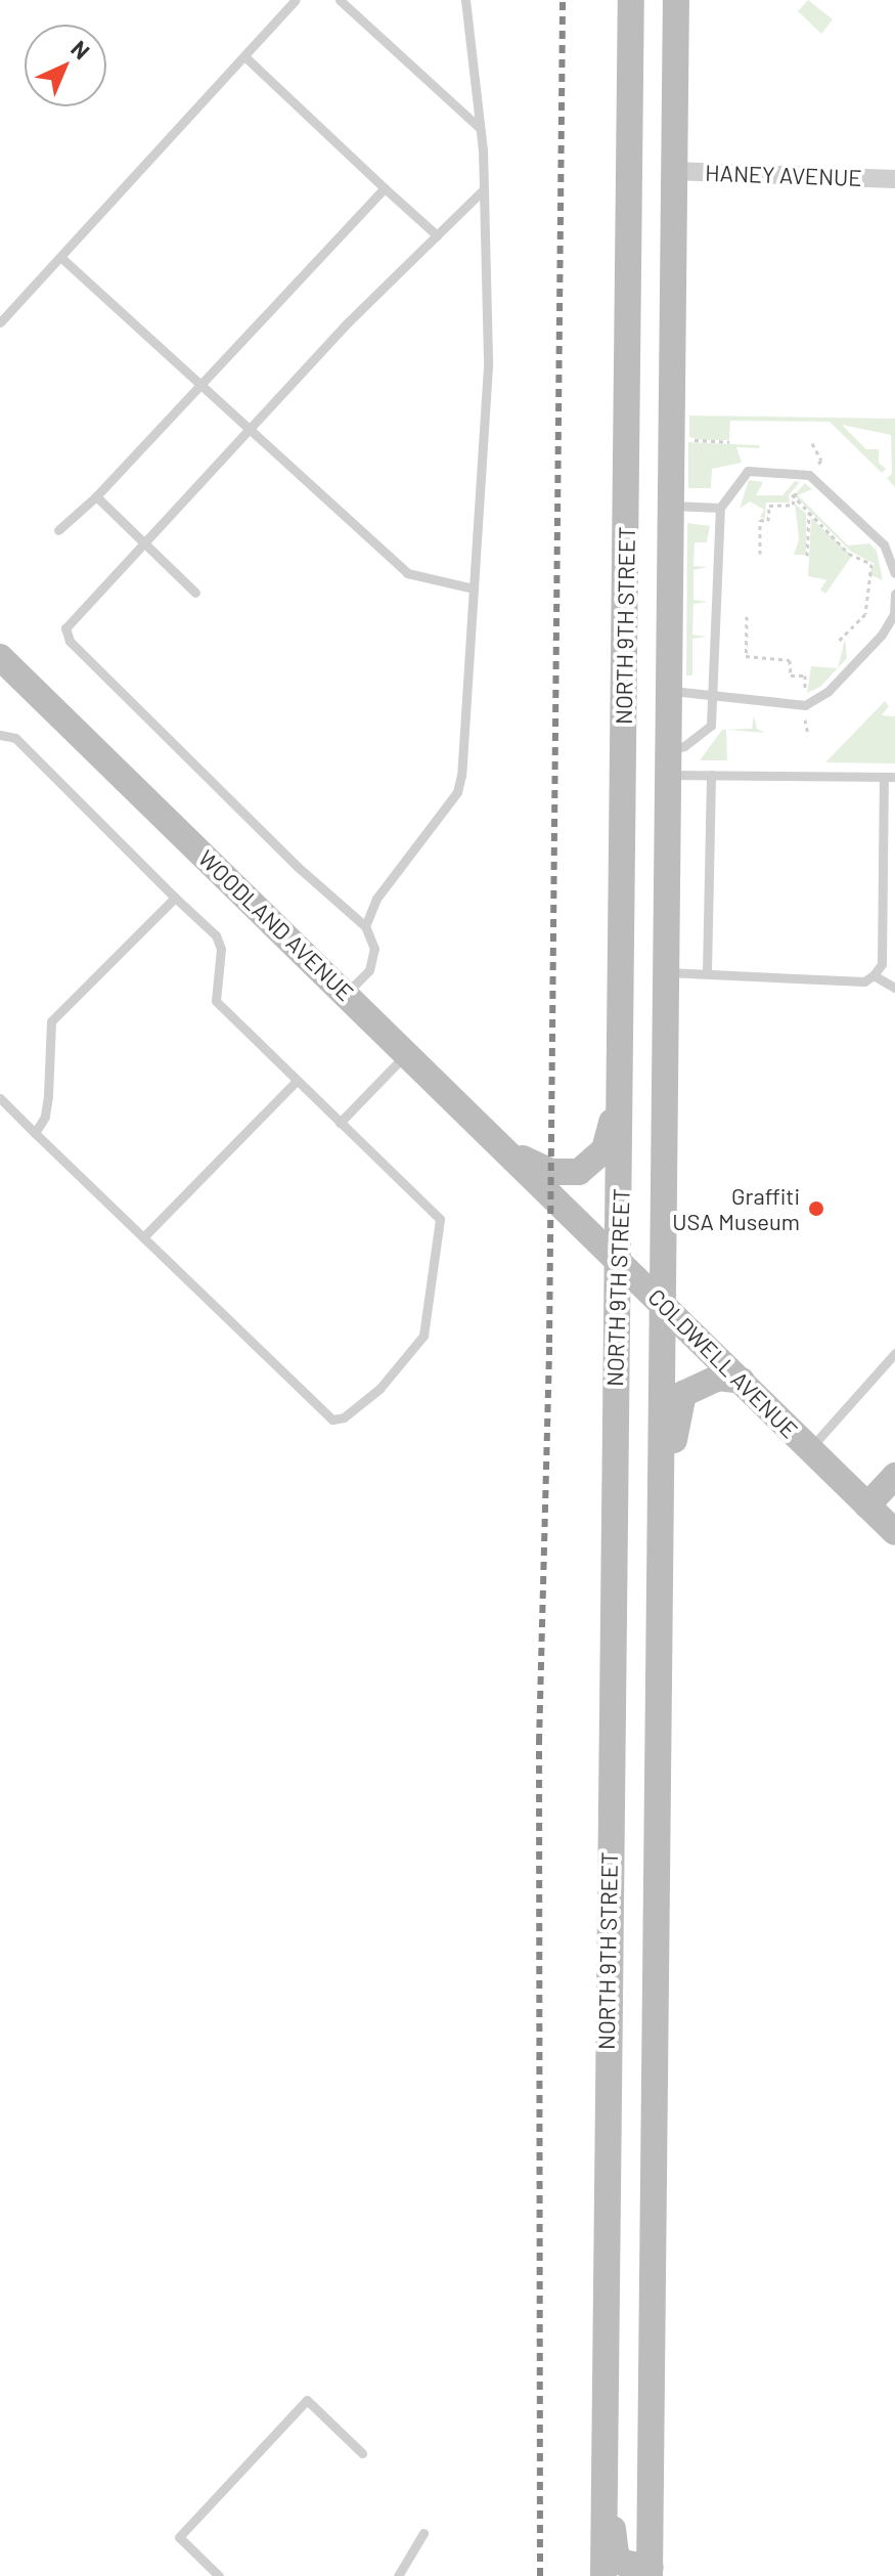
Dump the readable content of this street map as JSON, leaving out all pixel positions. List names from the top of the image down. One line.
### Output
{"streets":{"street":["HANEY AVENUE","NORTH 9TH STREET","WOODLAND AVENUE","COLDWELL AVENUE"]},"crossings":[["HANEY AVENUE","NORTH 9TH STREET"],["NORTH 9TH STREET","COLDWELL AVENUE"],["WOODLAND AVENUE","COLDWELL AVENUE"]],"places":["Graffiti USA Museum"],"north":"top right"}
